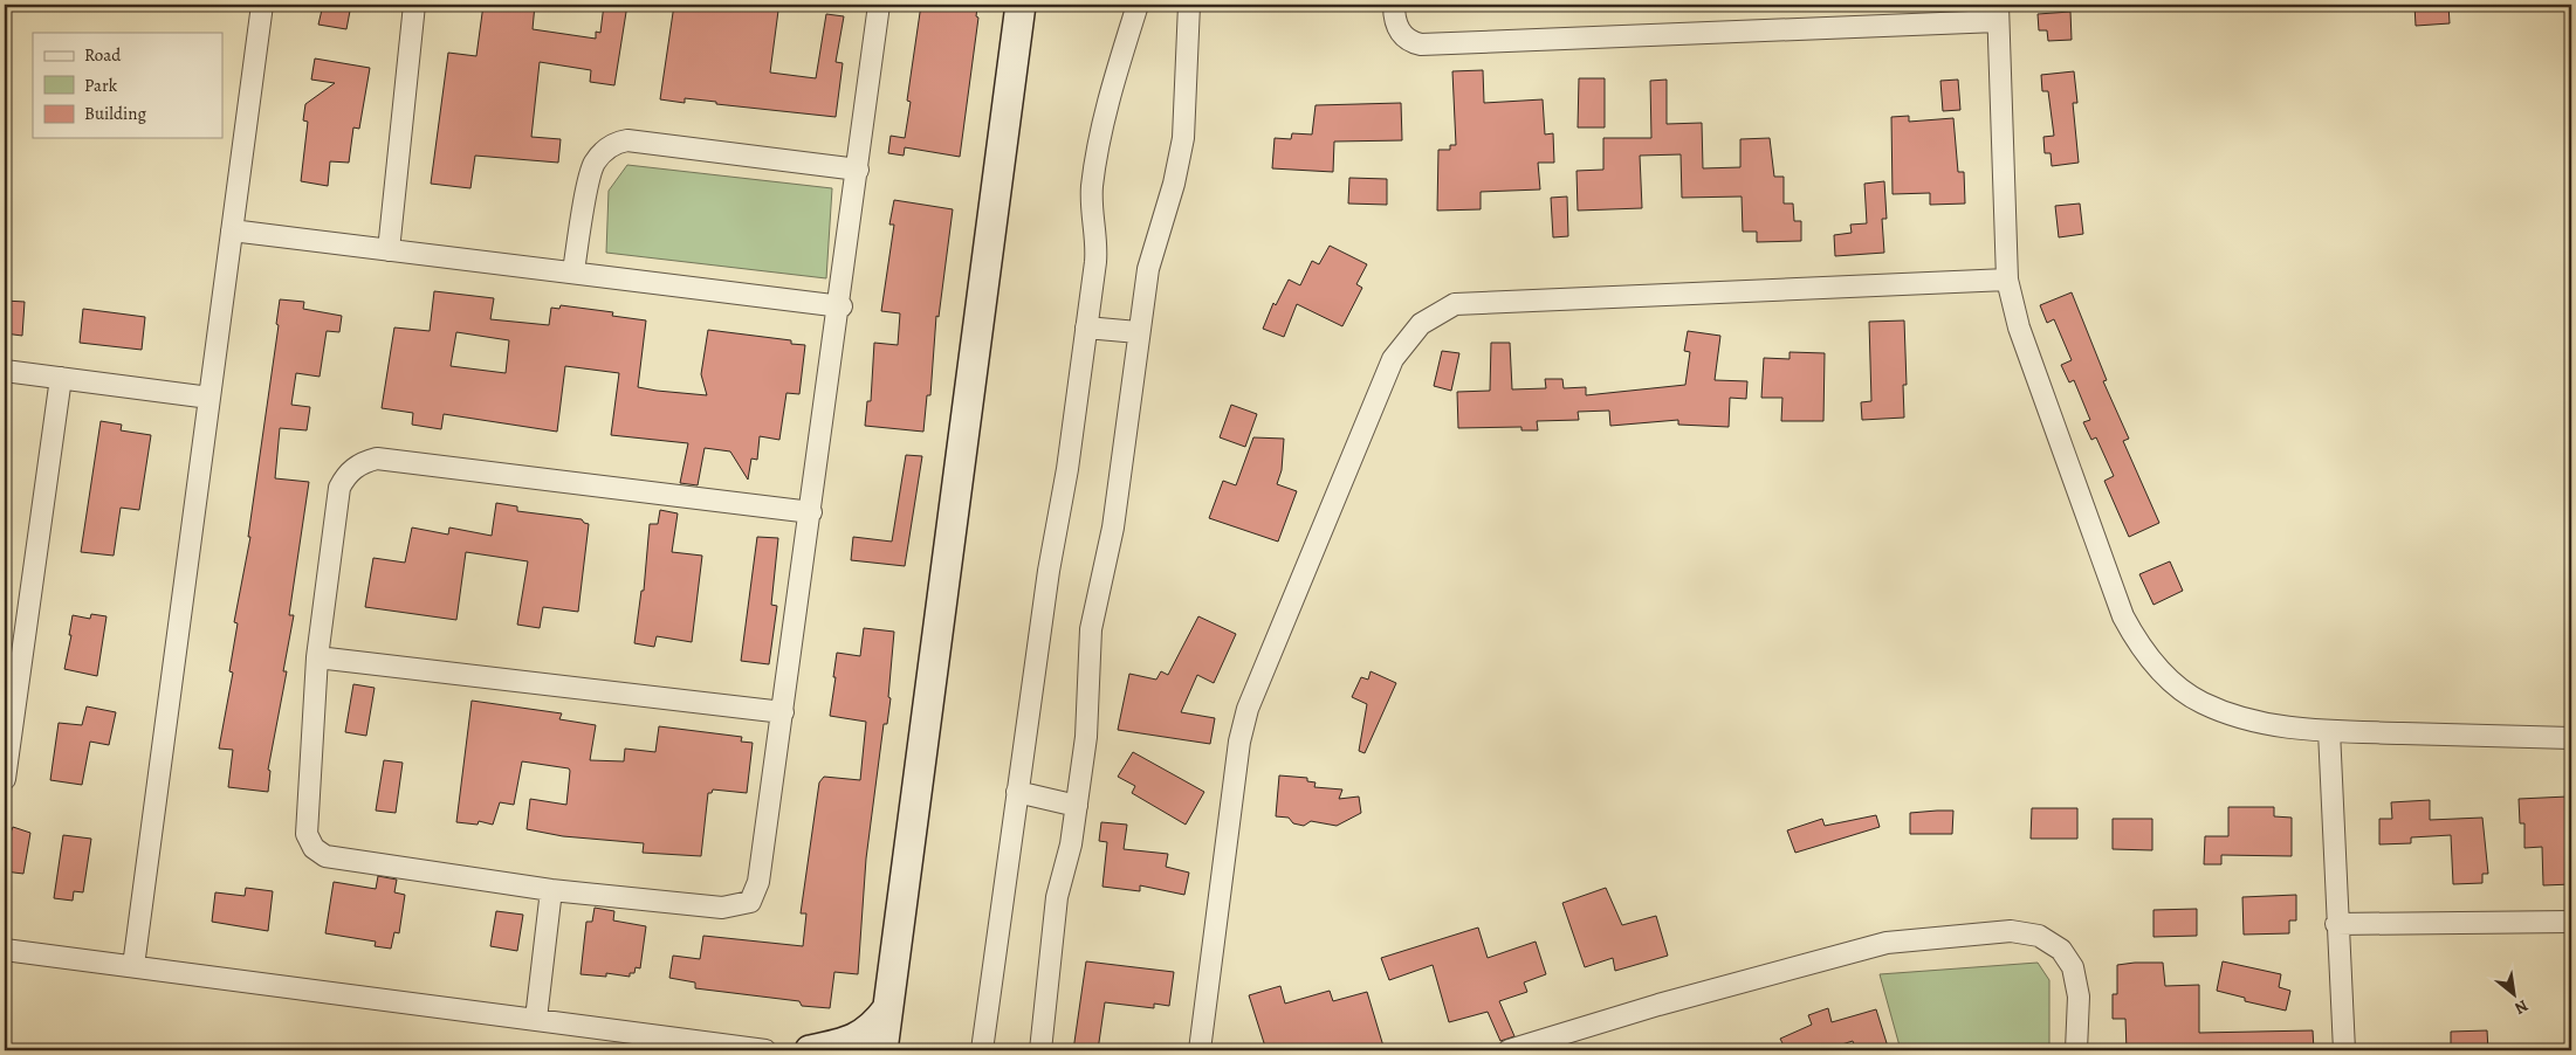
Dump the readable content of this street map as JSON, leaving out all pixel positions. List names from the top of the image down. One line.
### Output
{"legend":["Road","Park","Building"],"north":"bottom right"}
